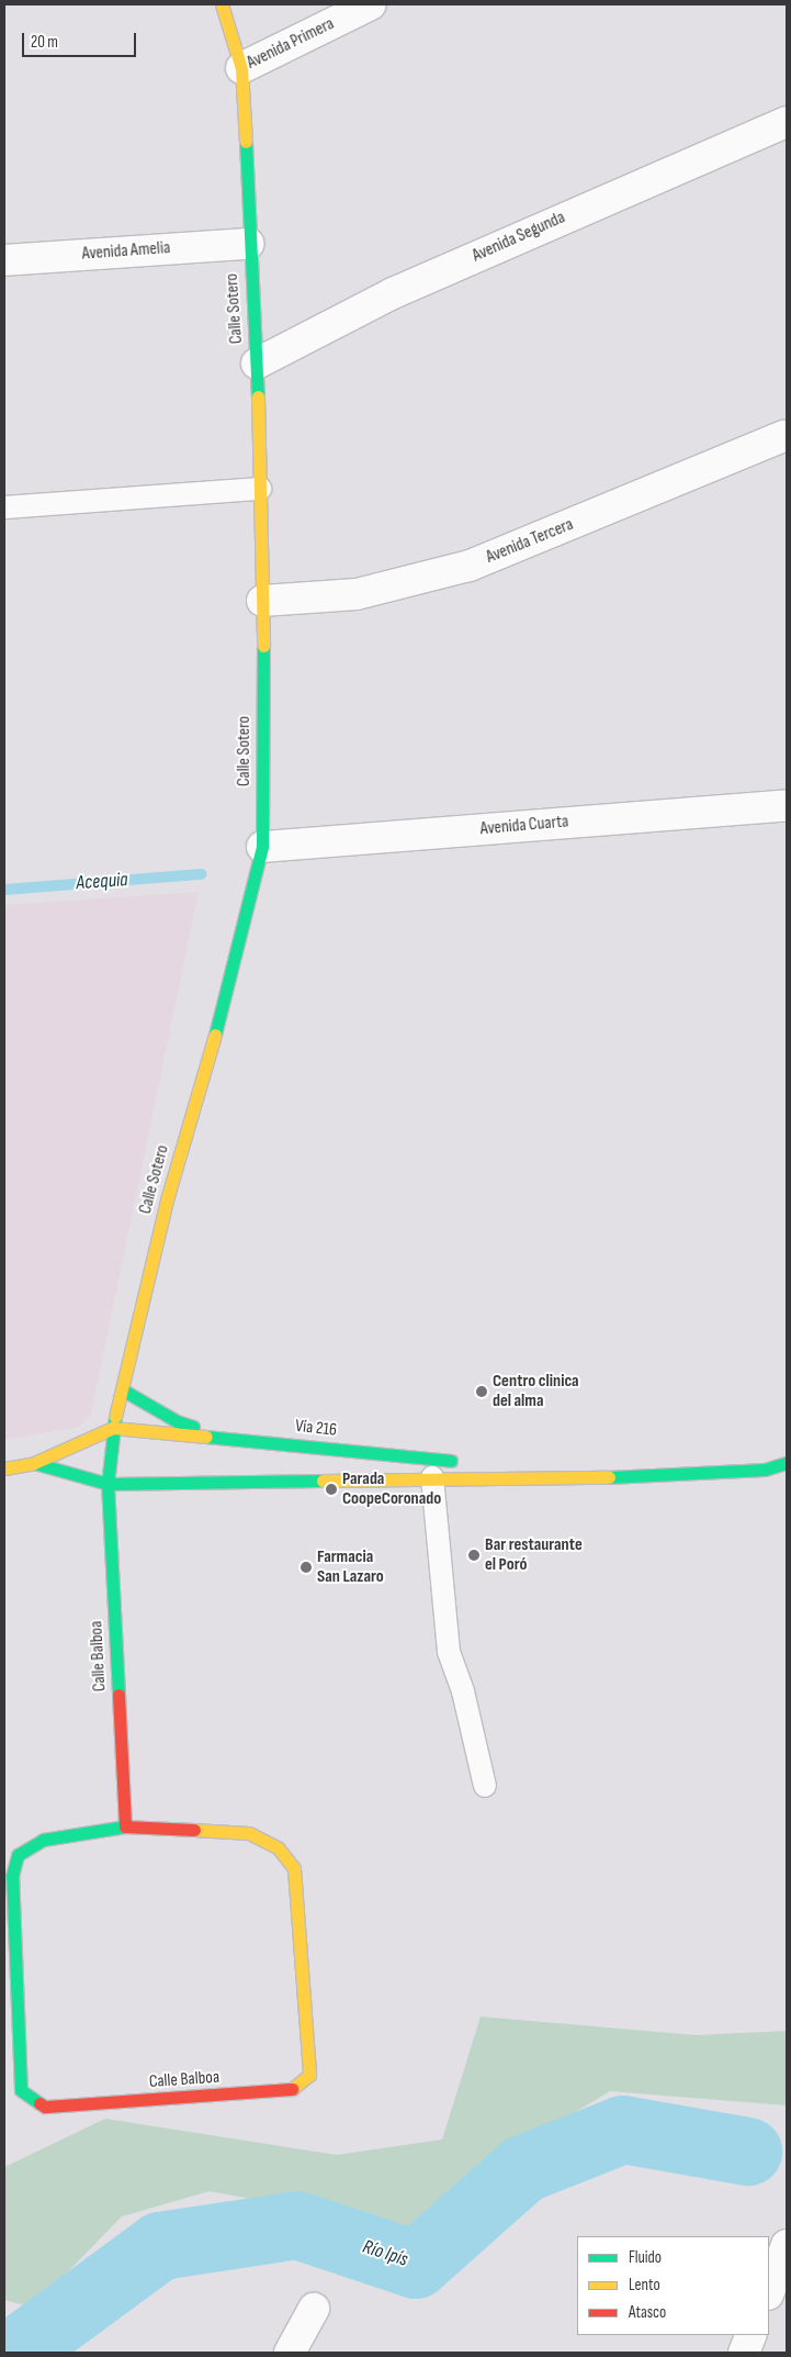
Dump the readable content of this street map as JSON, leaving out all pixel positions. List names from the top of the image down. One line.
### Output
{"streets":{"street":["Avenida Primera","Avenida Segunda","Avenida Amelia","Calle Sotero","Avenida Tercera","Avenida Cuarta","Vía 216","Calle Balboa"]},"crossings":[["Avenida Primera","Calle Sotero"],["Avenida Segunda","Calle Sotero"],["Avenida Amelia","Calle Sotero"],["Calle Sotero","Avenida Tercera"],["Calle Sotero","Avenida Cuarta"],["Calle Sotero","Vía 216"],["Calle Sotero","Calle Balboa"],["Vía 216","Calle Balboa"]],"water":["Acequia","Río Ipís"],"places":["Centro clinica del alma","Parada CoopeCoronado","Bar restaurante el Poró","Farmacia San Lazaro"],"legend":["Fluido","Lento","Atasco"],"scale_bar":"20 m"}
